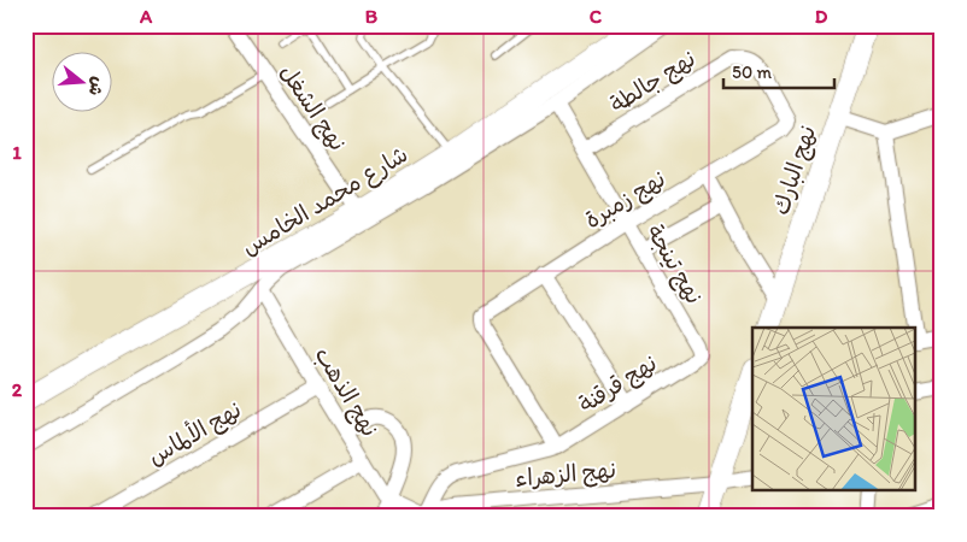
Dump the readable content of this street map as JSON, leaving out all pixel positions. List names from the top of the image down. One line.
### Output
{"streets":{"main road":["نهج البارك","شارع محمد الخامس"],"street":["نهج جالطة","نهج الشغل","نهج زمبرة","نهج تينجة","نهج قرقنة","نهج الذهب","نهج الألماس","نهج الزهراء"]},"crossings":[["نهج جالطة","نهج زمبرة"],["نهج جالطة","نهج تينجة"],["نهج الشغل","شارع محمد الخامس"],["نهج زمبرة","نهج تينجة"],["نهج زمبرة","نهج قرقنة"],["نهج تينجة","نهج قرقنة"],["نهج قرقنة","نهج الزهراء"],["نهج الذهب","نهج الألماس"]],"scale_bar":"50 m","north":"right","grid":{"columns":["A","B","C","D"],"rows":["1","2"]}}
